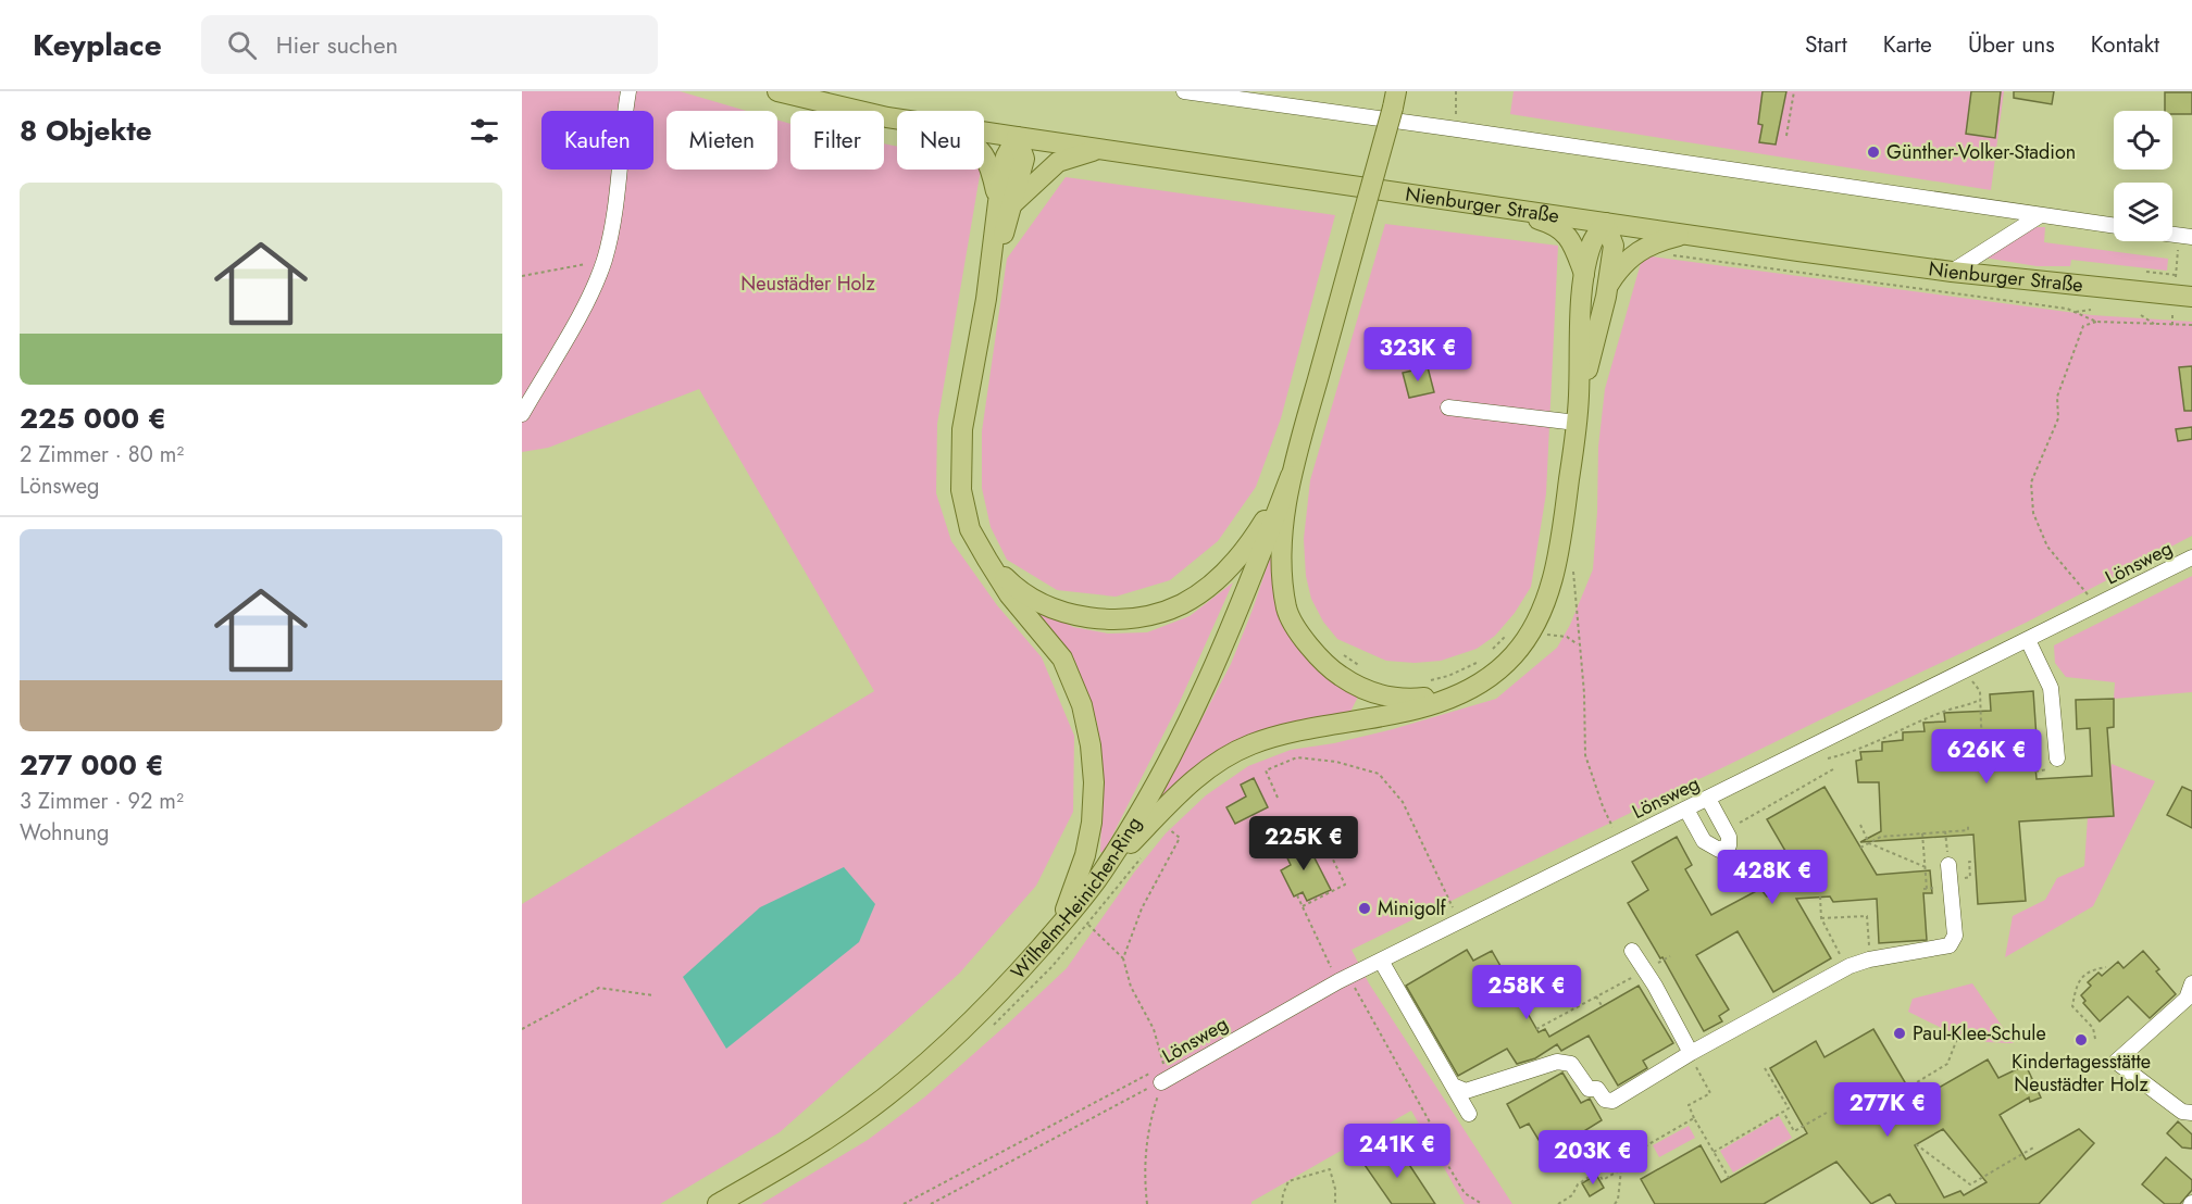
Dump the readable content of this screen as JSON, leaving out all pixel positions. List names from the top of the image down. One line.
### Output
{"streets":{"main road":["Nienburger Straße","Wilhelm-Heinichen-Ring"],"street":["Lönsweg"]},"parks":["Neustädter Holz"],"places":["Günther-Volker-Stadion","Minigolf","Paul-Klee-Schule","Kindertagesstätte Neustädter Holz"],"page":{"header":"Keyplace","search":"Hier suchen","nav":["Start","Karte","Über uns","Kontakt"],"heading":"8 Objekte","chip":["Kaufen","Mieten","Filter","Neu"],"list":[{"name":"225 000 €","note":"2 Zimmer · 80 m² · Lönsweg"},{"name":"277 000 €","note":"3 Zimmer · 92 m² · Wohnung"}],"price":["323K €","626K €","225K €","428K €","258K €","277K €","241K €","203K €"]}}
